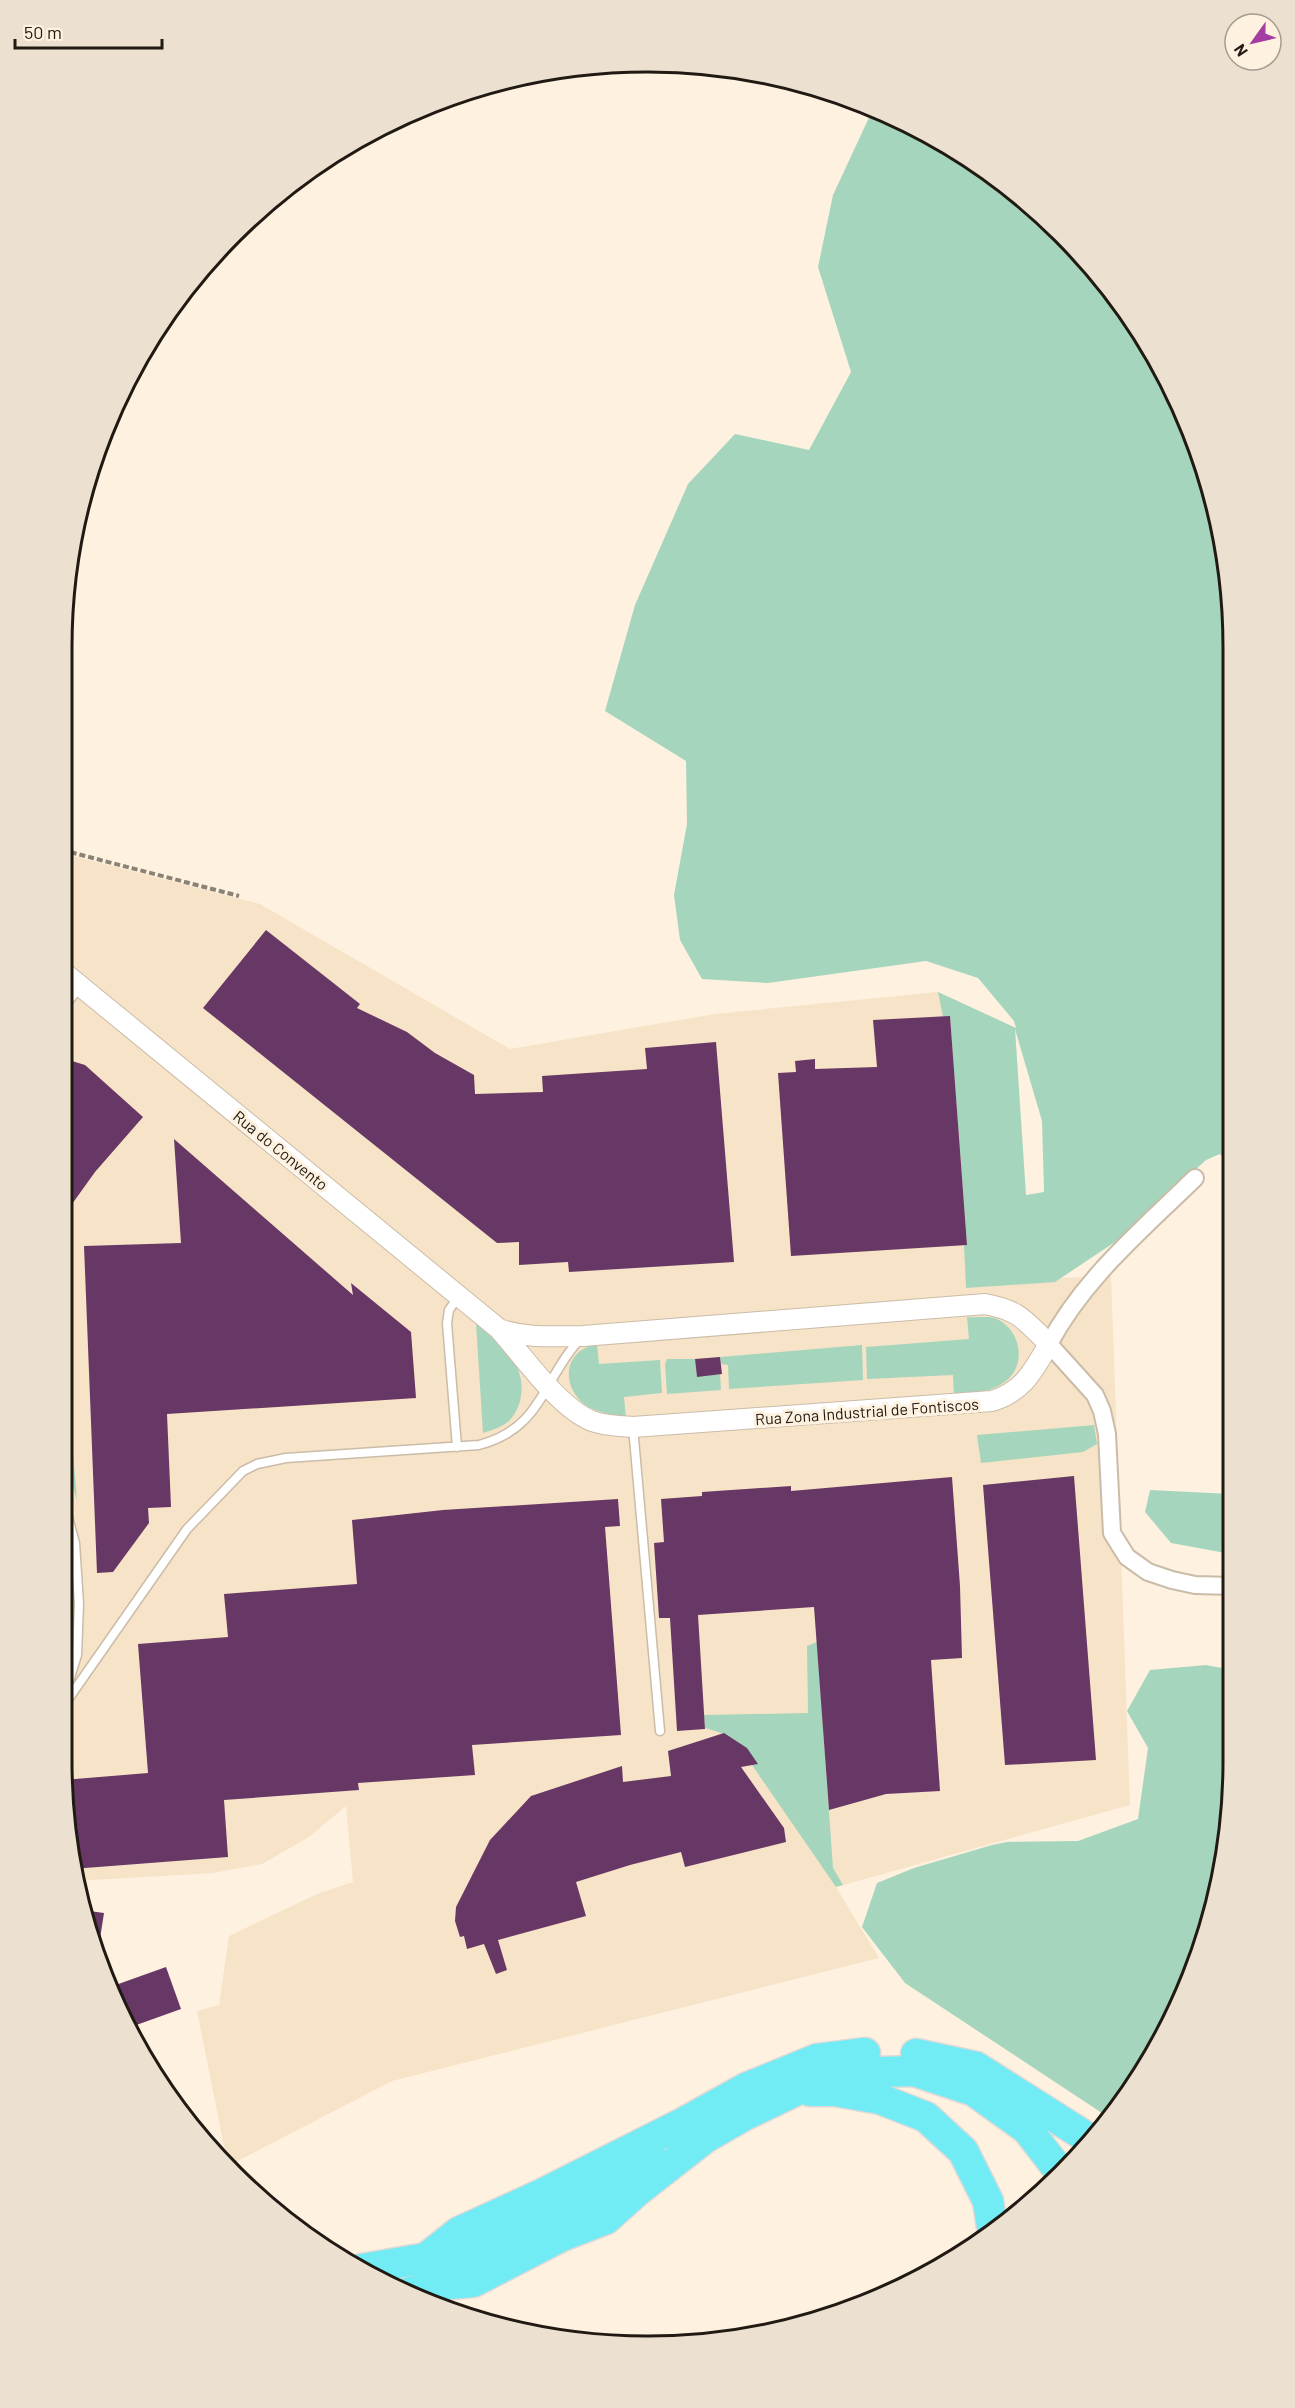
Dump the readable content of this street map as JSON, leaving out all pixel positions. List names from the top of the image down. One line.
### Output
{"streets":{"street":["Rua do Convento","Rua Zona Industrial de Fontiscos"]},"crossings":[["Rua do Convento","Rua Zona Industrial de Fontiscos"]],"scale_bar":"50 m","north":"bottom left"}
